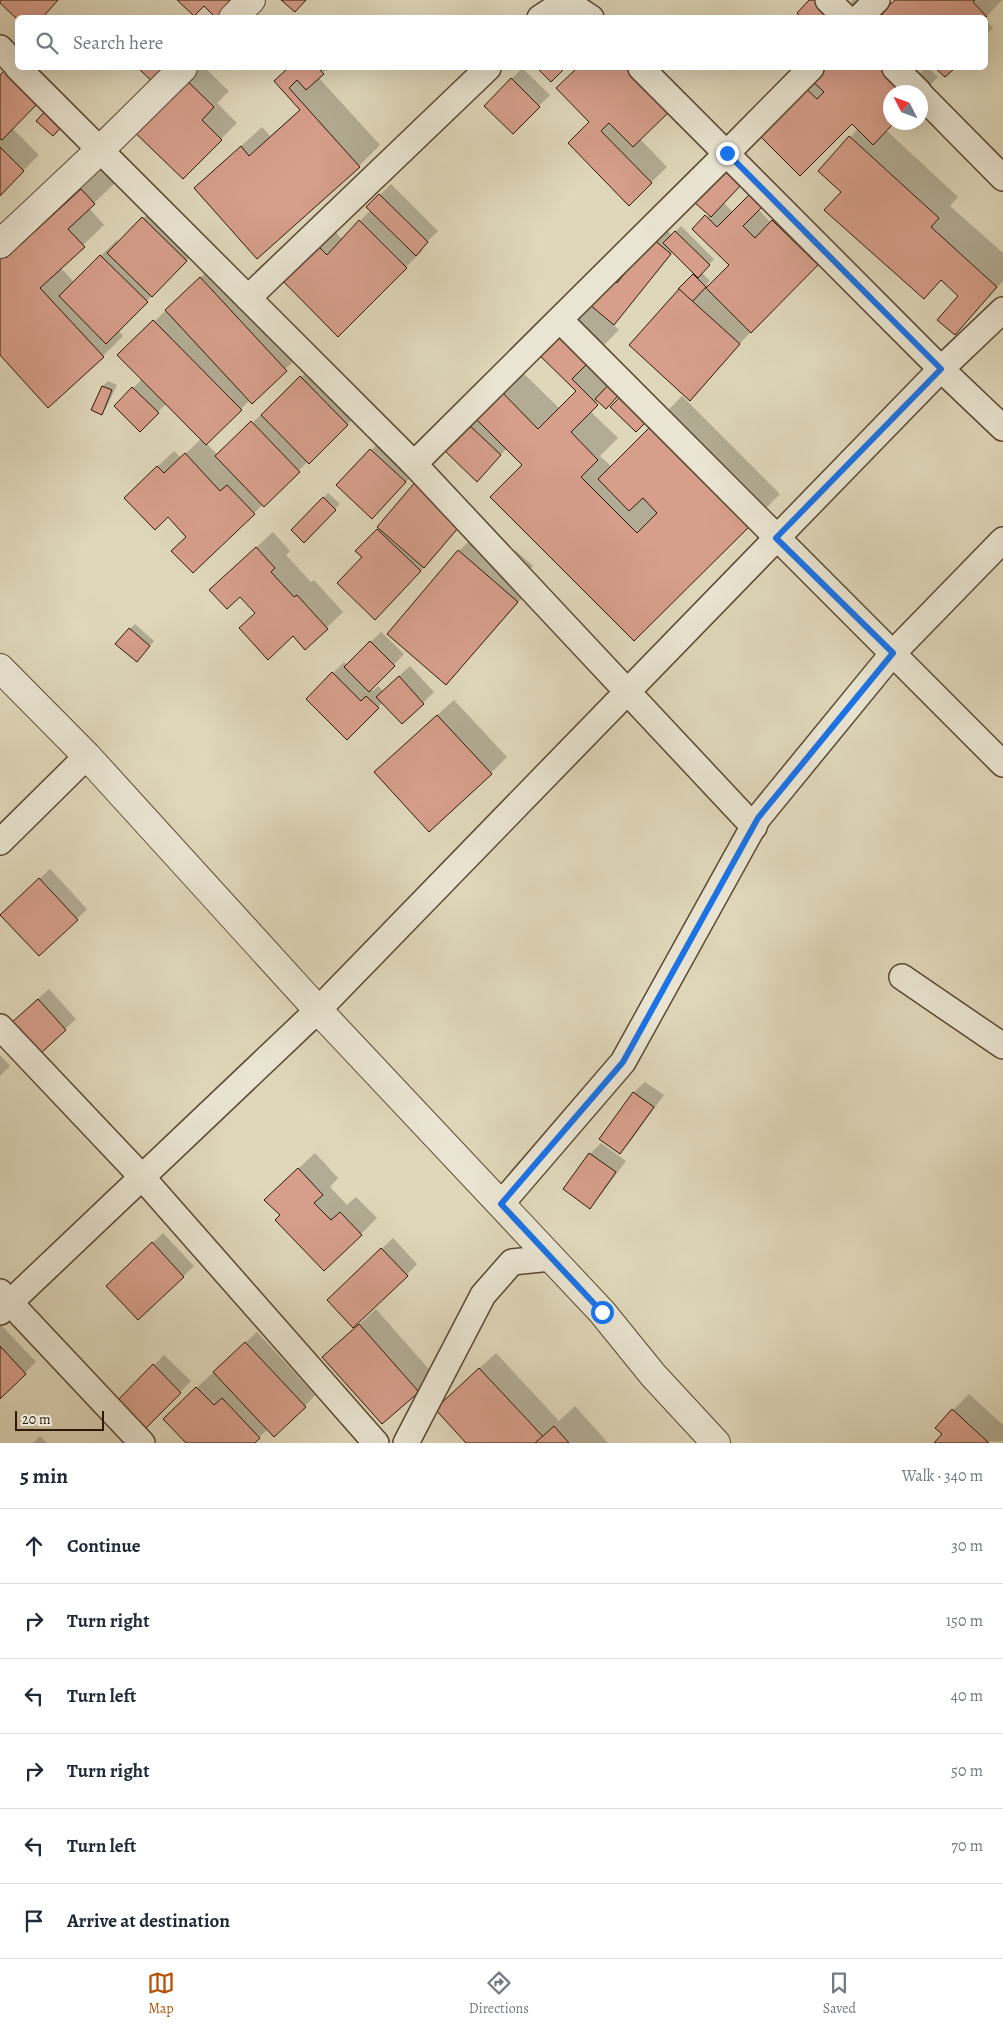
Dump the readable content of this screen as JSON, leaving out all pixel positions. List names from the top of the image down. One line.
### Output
{"scale_bar":"20 m","north":"top left","page":{"search":"Search here","scale":"20 m","heading":["5 min","Walk · 340 m"],"list":[["Continue","30 m"],["Turn right","150 m"],["Turn left","40 m"],["Turn right","50 m"],["Turn left","70 m"],"Arrive at destination"],"nav":["Map","Directions","Saved"]}}
